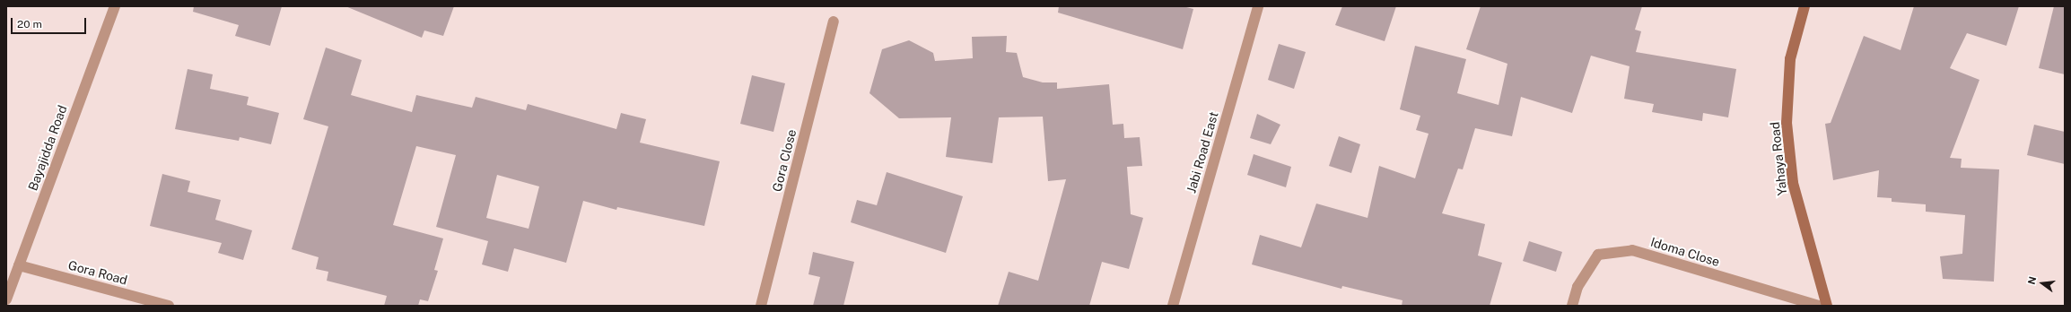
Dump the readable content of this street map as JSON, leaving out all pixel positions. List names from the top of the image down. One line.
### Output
{"streets":{"street":["Bayajidda Road","Jabi Road East","Yahaya Road","Gora Close","Idoma Close","Gora Road"]},"crossings":[["Bayajidda Road","Gora Road"]],"scale_bar":"20 m","north":"left"}
